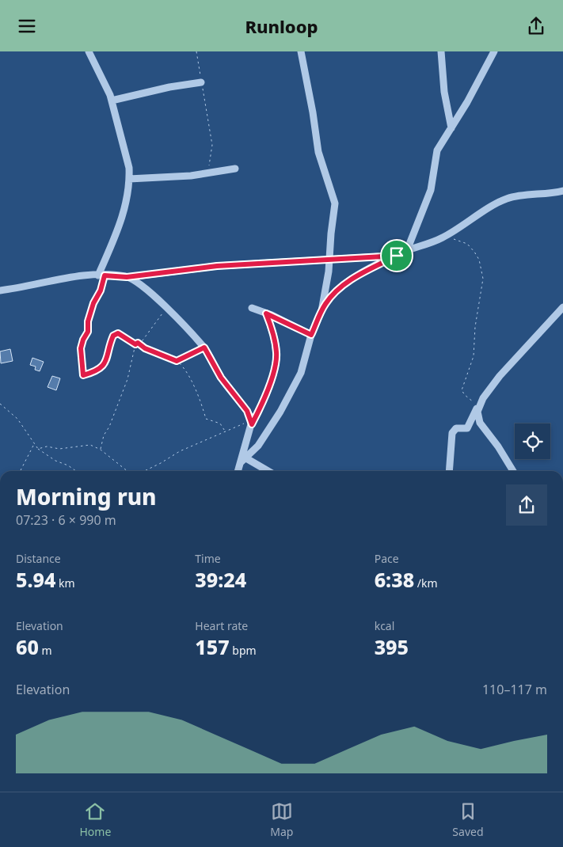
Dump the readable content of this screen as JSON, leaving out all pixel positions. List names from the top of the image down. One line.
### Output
{"page":{"header":"Runloop","heading":["Morning run","07:23 · 6 × 990 m"],"stats":[["Distance","5.94 km"],["Time","39:24"],["Pace","6:38 /km"],["Elevation","60 m"],["Heart rate","157 bpm"],["kcal","395"]],"chart":["Elevation","110–117 m"],"tabs":["Home","Map","Saved"]}}
